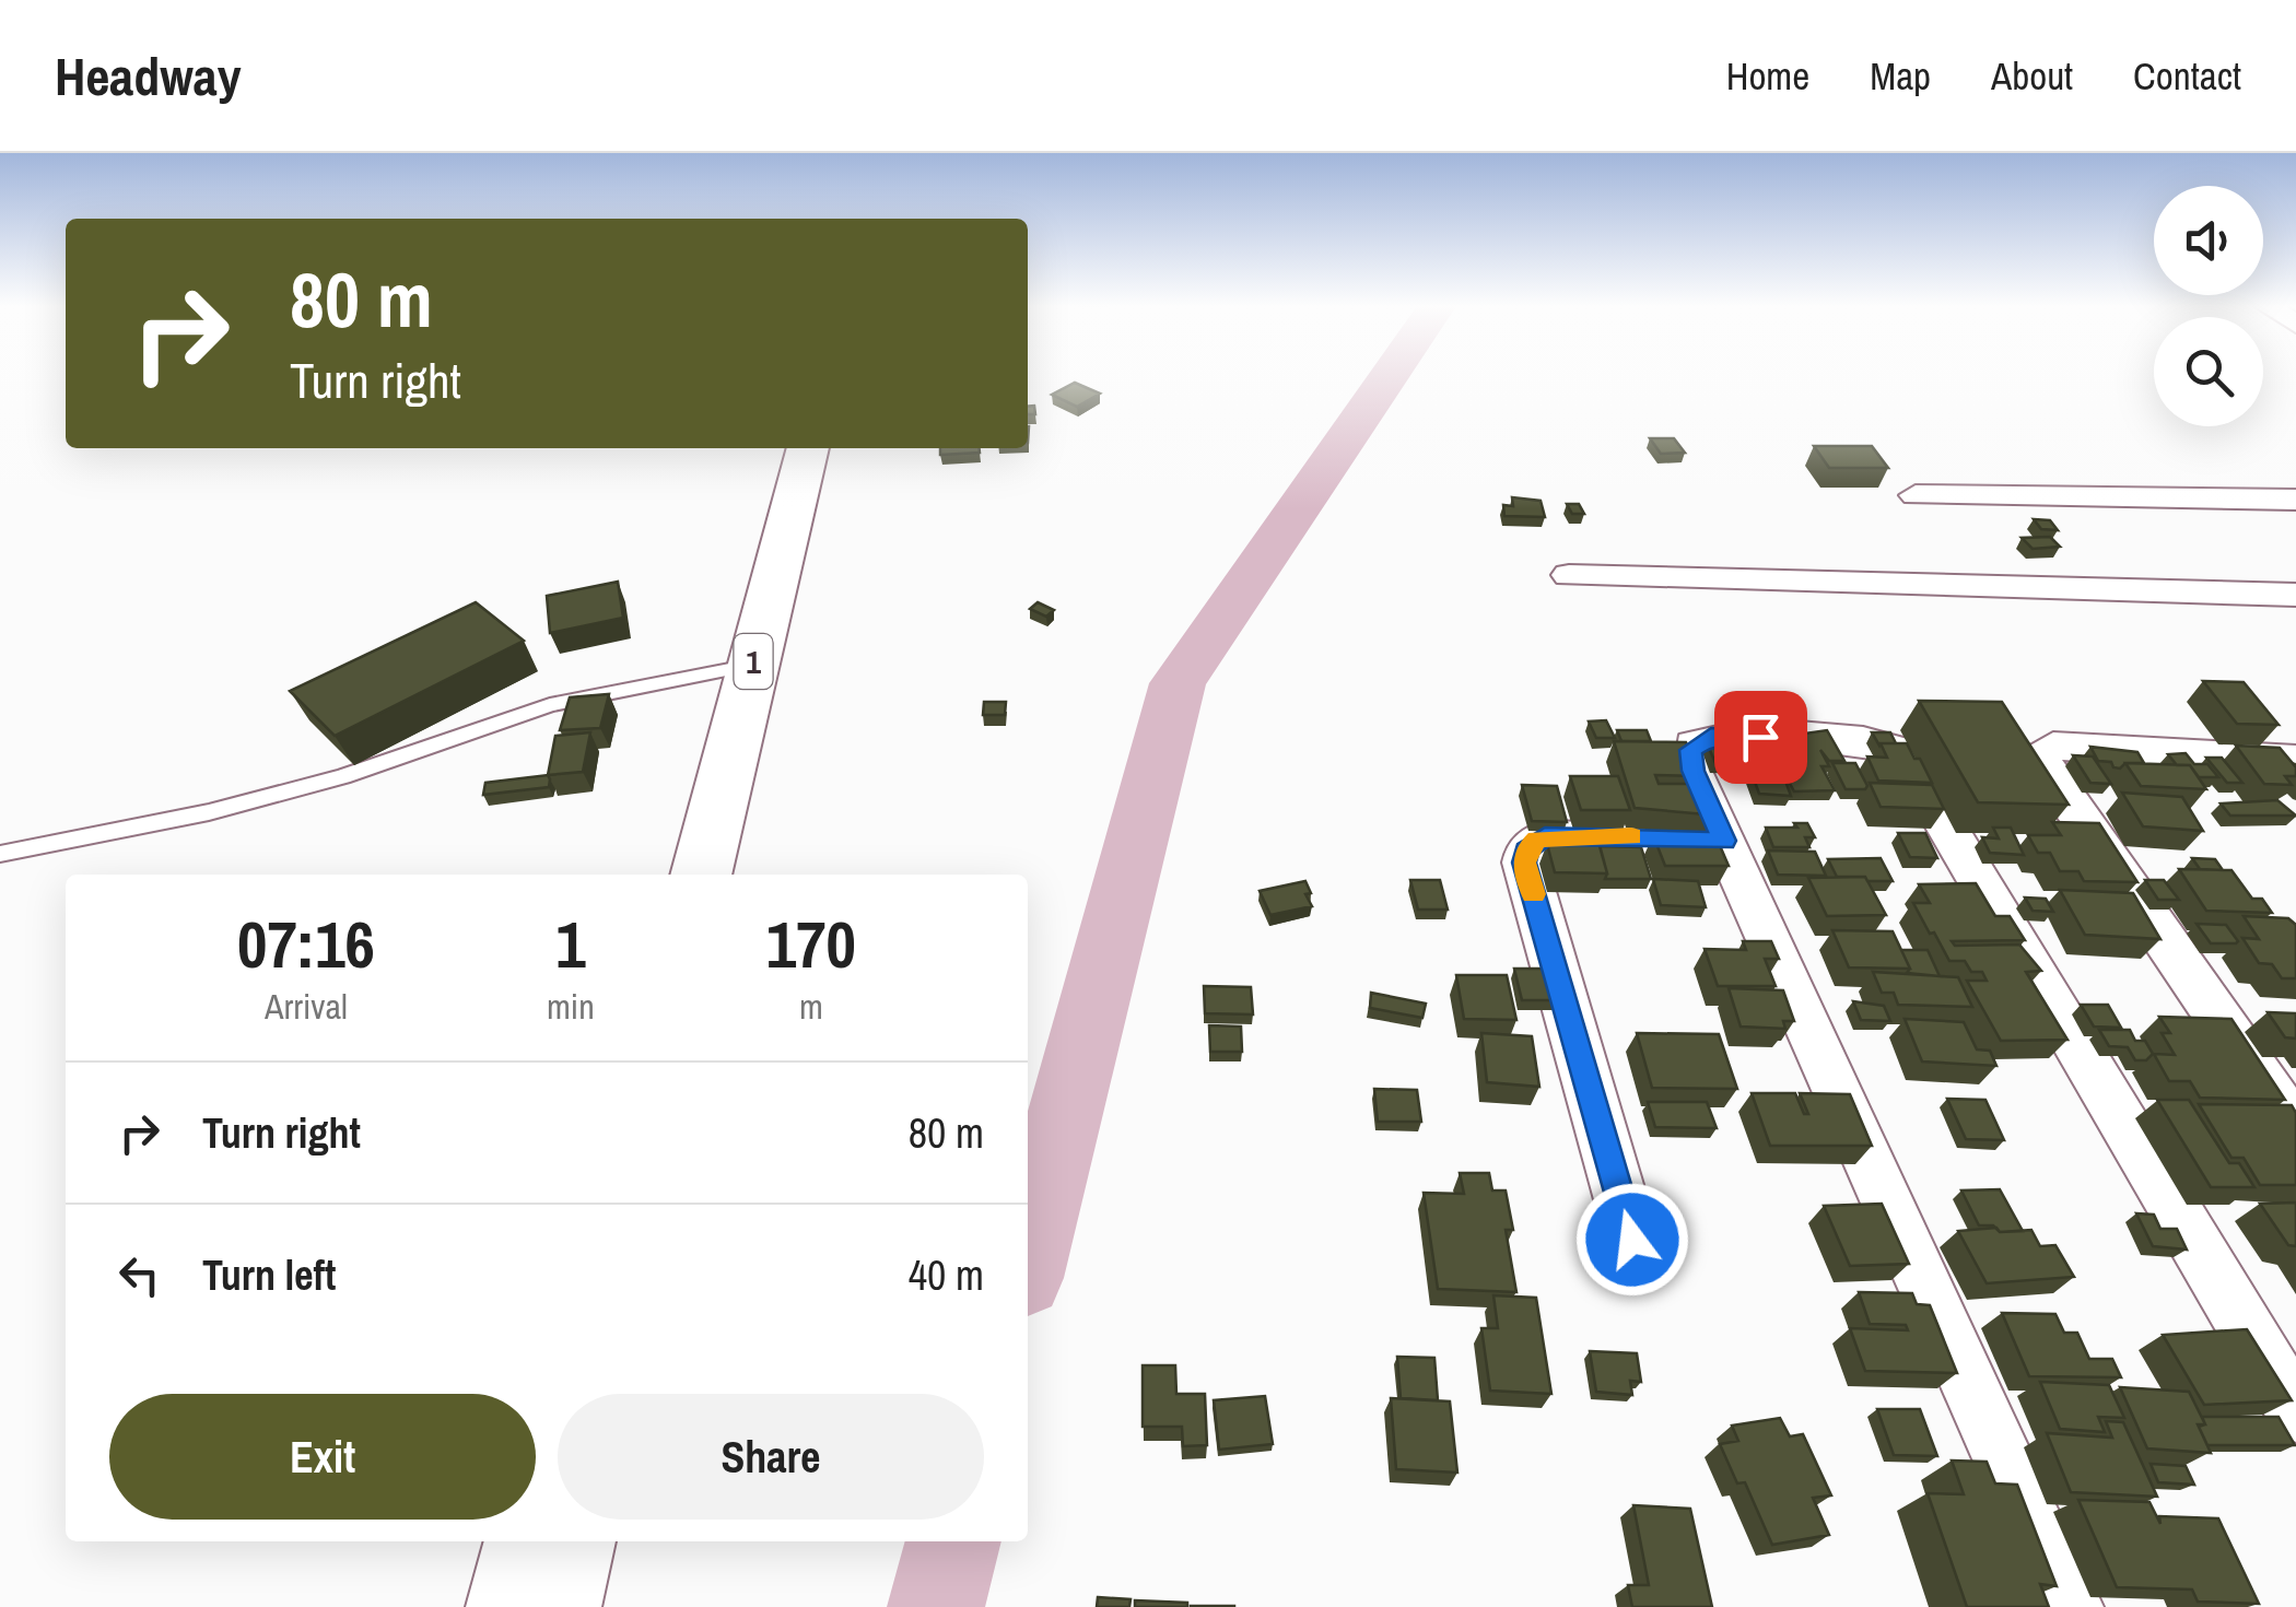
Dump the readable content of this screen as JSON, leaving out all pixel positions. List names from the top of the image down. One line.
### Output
{"streets":{"highway":["1"]},"page":{"header":"Headway","nav":["Home","Map","About","Contact"],"turn":["80 m","Turn right"],"eta":["07:16","Arrival","1","min","170","m"],"list":[{"name":"Turn right","value":"80 m"},{"name":"Turn left","value":"40 m"}],"buttons":["Exit","Share"]}}
